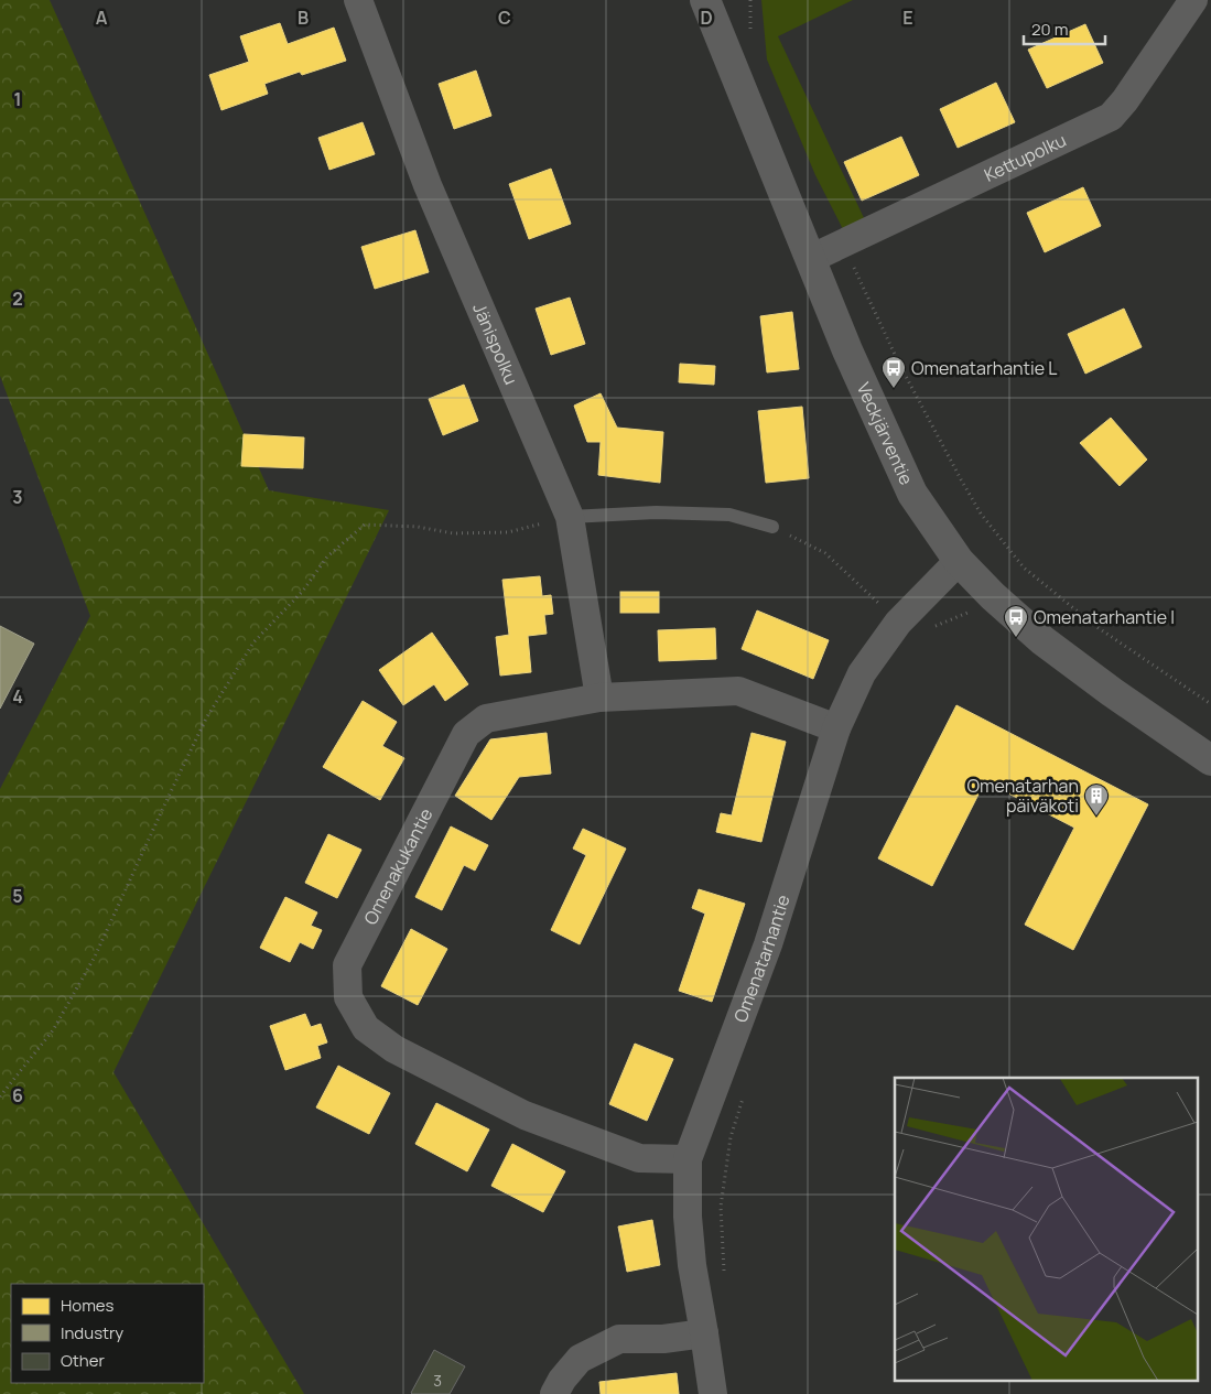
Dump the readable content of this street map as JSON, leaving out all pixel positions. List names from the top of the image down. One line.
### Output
{"streets":{"street":["Kettupolku","Jänispolku","Veckjärventie","Omenakukantie","Omenatarhantie"]},"crossings":[["Kettupolku","Veckjärventie"],["Jänispolku","Omenakukantie"],["Veckjärventie","Omenatarhantie"],["Omenakukantie","Omenatarhantie"]],"places":{"bus stop":["Omenatarhantie L","Omenatarhantie I"],"building":["Omenatarhan päiväkoti"]},"house_numbers":["3"],"legend":["Homes","Industry","Other"],"scale_bar":"20 m","grid":{"columns":["A","B","C","D","E"],"rows":["1","2","3","4","5","6"]}}
